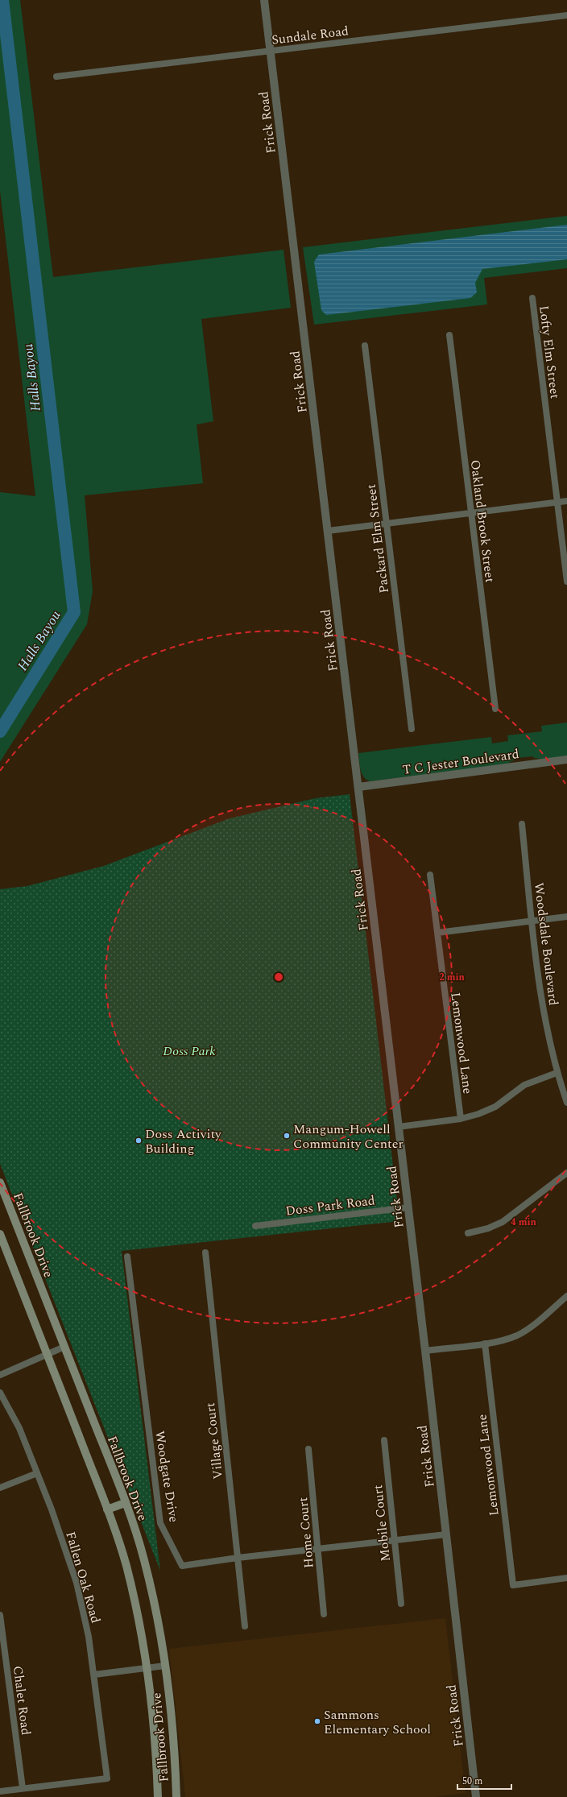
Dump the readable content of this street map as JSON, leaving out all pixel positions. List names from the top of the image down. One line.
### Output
{"streets":{"main road":["Fallbrook Drive"],"street":["Sundale Road","Frick Road","Lofty Elm Street","Oakland Brook Street","Packard Elm Street","T C Jester Boulevard","Woodsdale Boulevard","Lemonwood Lane","Doss Park Road","Village Court","Woodgate Drive","Mobile Court","Home Court","Fallen Oak Road","Chalet Road"]},"crossings":[["Sundale Road","Frick Road"],["Frick Road","T C Jester Boulevard"],["Frick Road","Doss Park Road"],["Frick Road","Woodgate Drive"],["Village Court","Woodgate Drive"],["Woodgate Drive","Mobile Court"],["Woodgate Drive","Home Court"],["Fallen Oak Road","Chalet Road"]],"water":["Halls Bayou"],"parks":["Doss Park"],"places":["Mangum-Howell Community Center","Doss Activity Building","Sammons Elementary School"],"scale_bar":"50 m","rings":["2 min","4 min"]}
